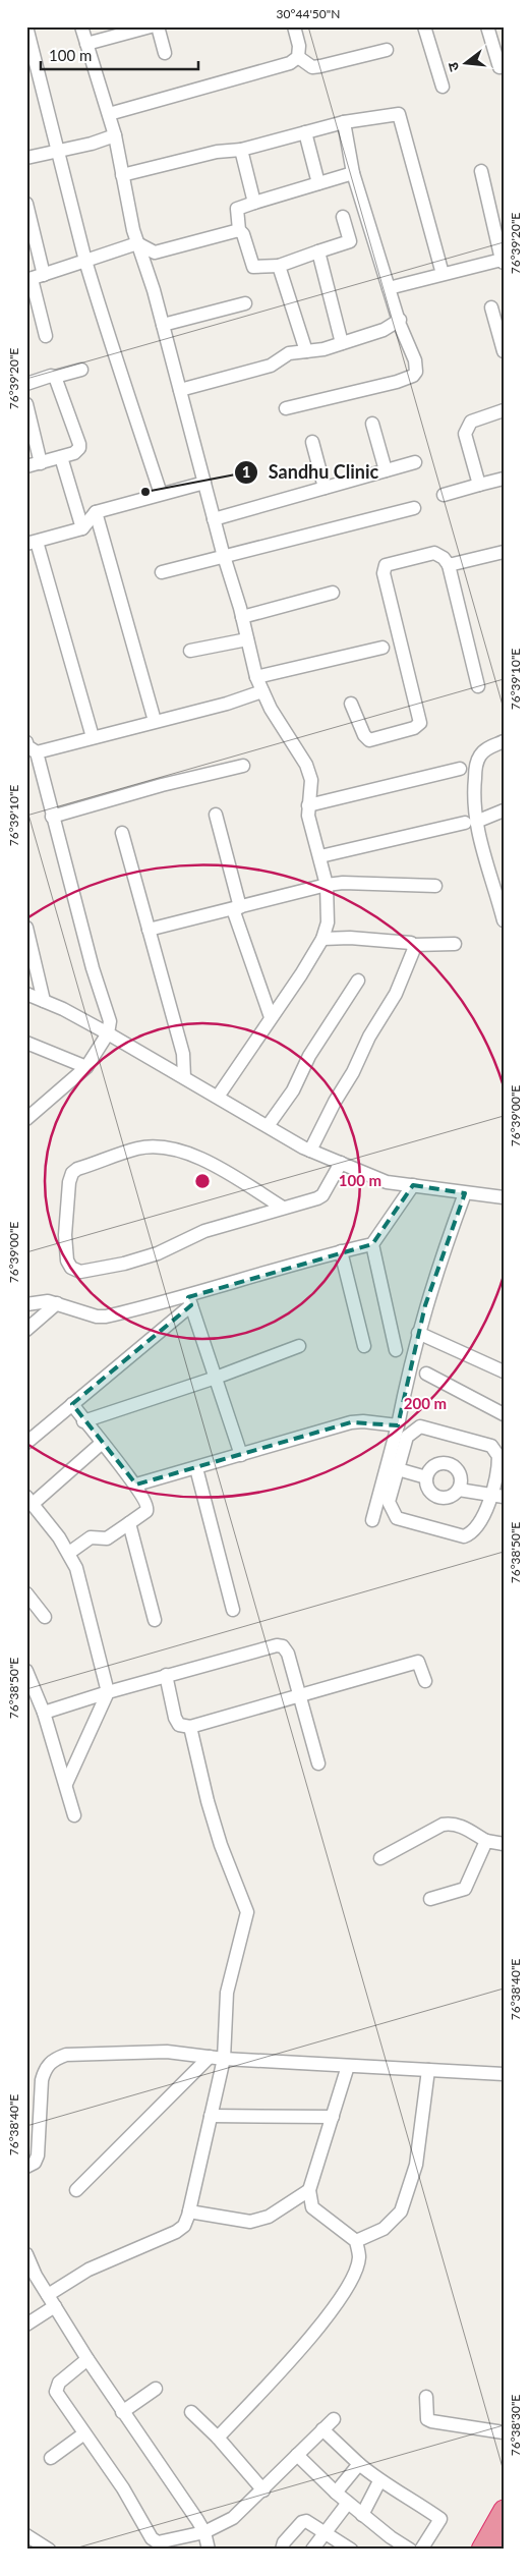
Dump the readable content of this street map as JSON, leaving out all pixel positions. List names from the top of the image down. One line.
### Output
{"places":["Sandhu Clinic"],"scale_bar":"100 m","north":"left","coordinates":["30°44'50\"N","76°39'20\"E","76°39'10\"E","76°39'00\"E","76°38'50\"E","76°38'40\"E","76°38'30\"E"],"rings":["100 m","200 m"]}
